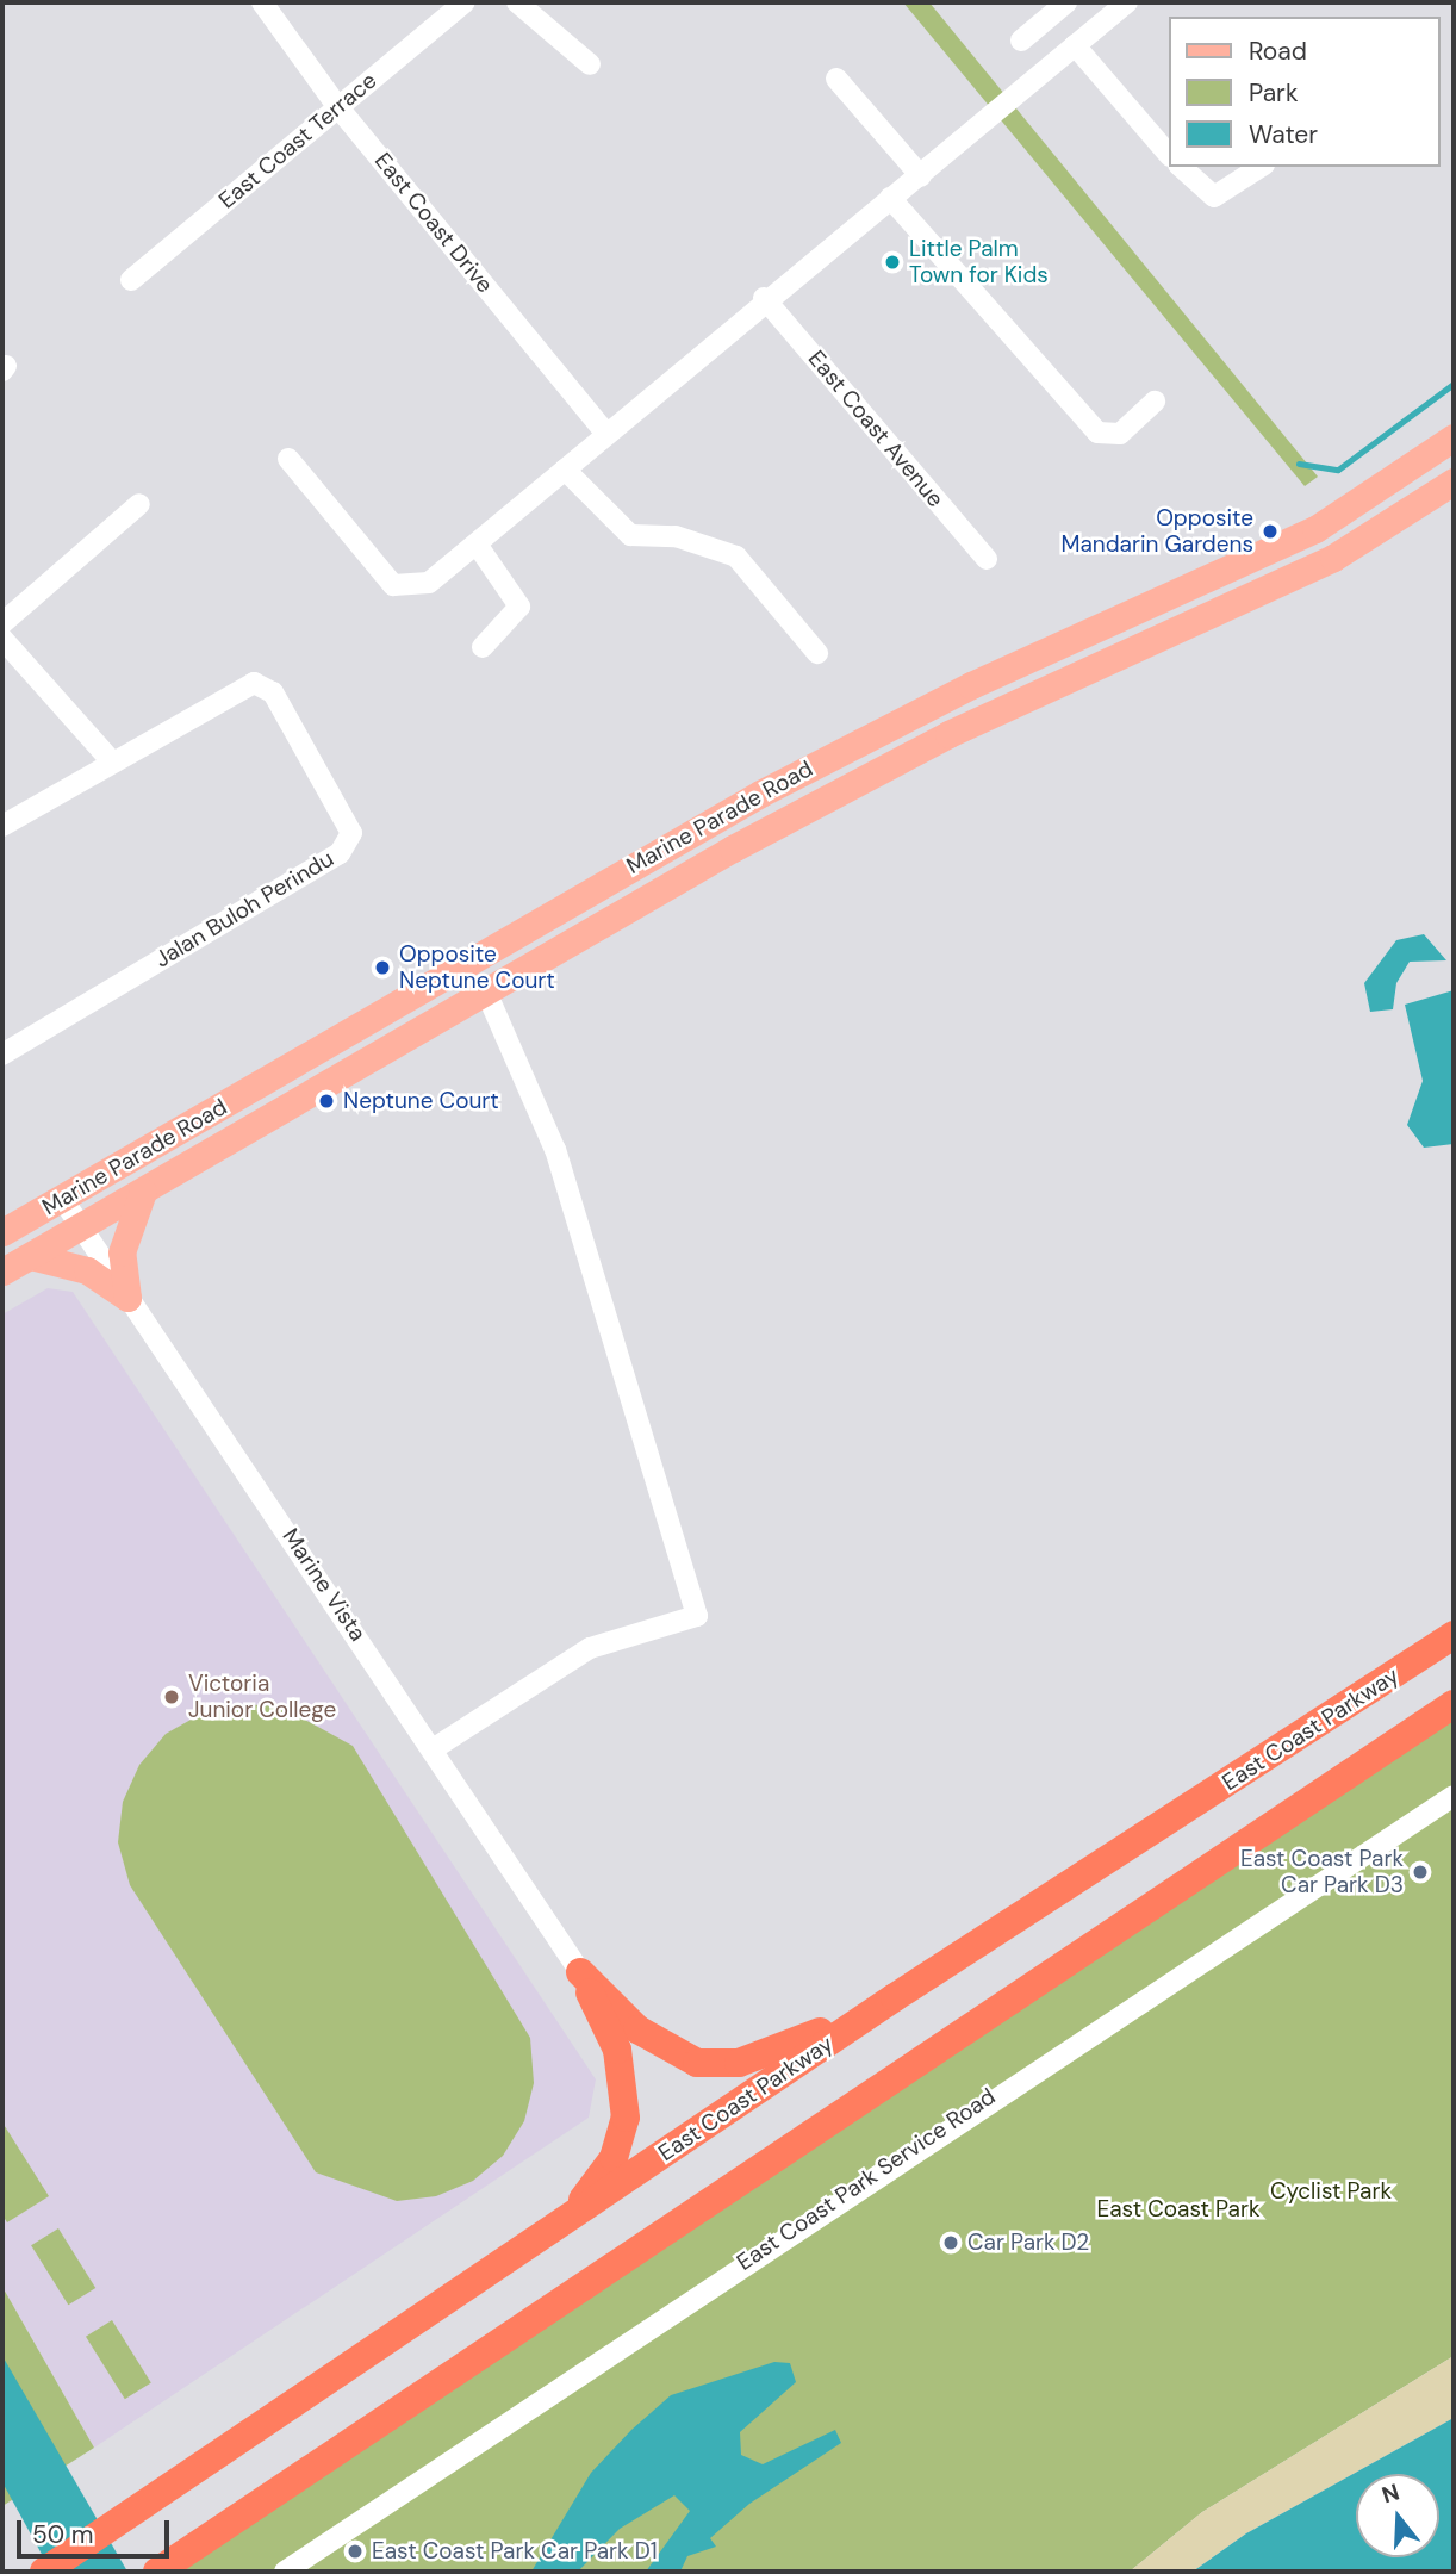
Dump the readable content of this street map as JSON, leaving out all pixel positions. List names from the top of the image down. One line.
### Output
{"streets":{"highway":["East Coast Parkway"],"main road":["Marine Parade Road"],"street":["East Coast Terrace","East Coast Drive","East Coast Avenue","Jalan Buloh Perindu","Marine Vista","East Coast Park Service Road"]},"crossings":[["East Coast Terrace","East Coast Drive"],["Marine Parade Road","Marine Vista"]],"parks":["Cyclist Park","East Coast Park"],"places":["Little Palm Town for Kids","Opposite Mandarin Gardens","Opposite Neptune Court","Neptune Court","Victoria Junior College","East Coast Park Car Park D3","Car Park D2","East Coast Park Car Park D1"],"legend":["Road","Park","Water"],"scale_bar":"50 m","north":"top"}
